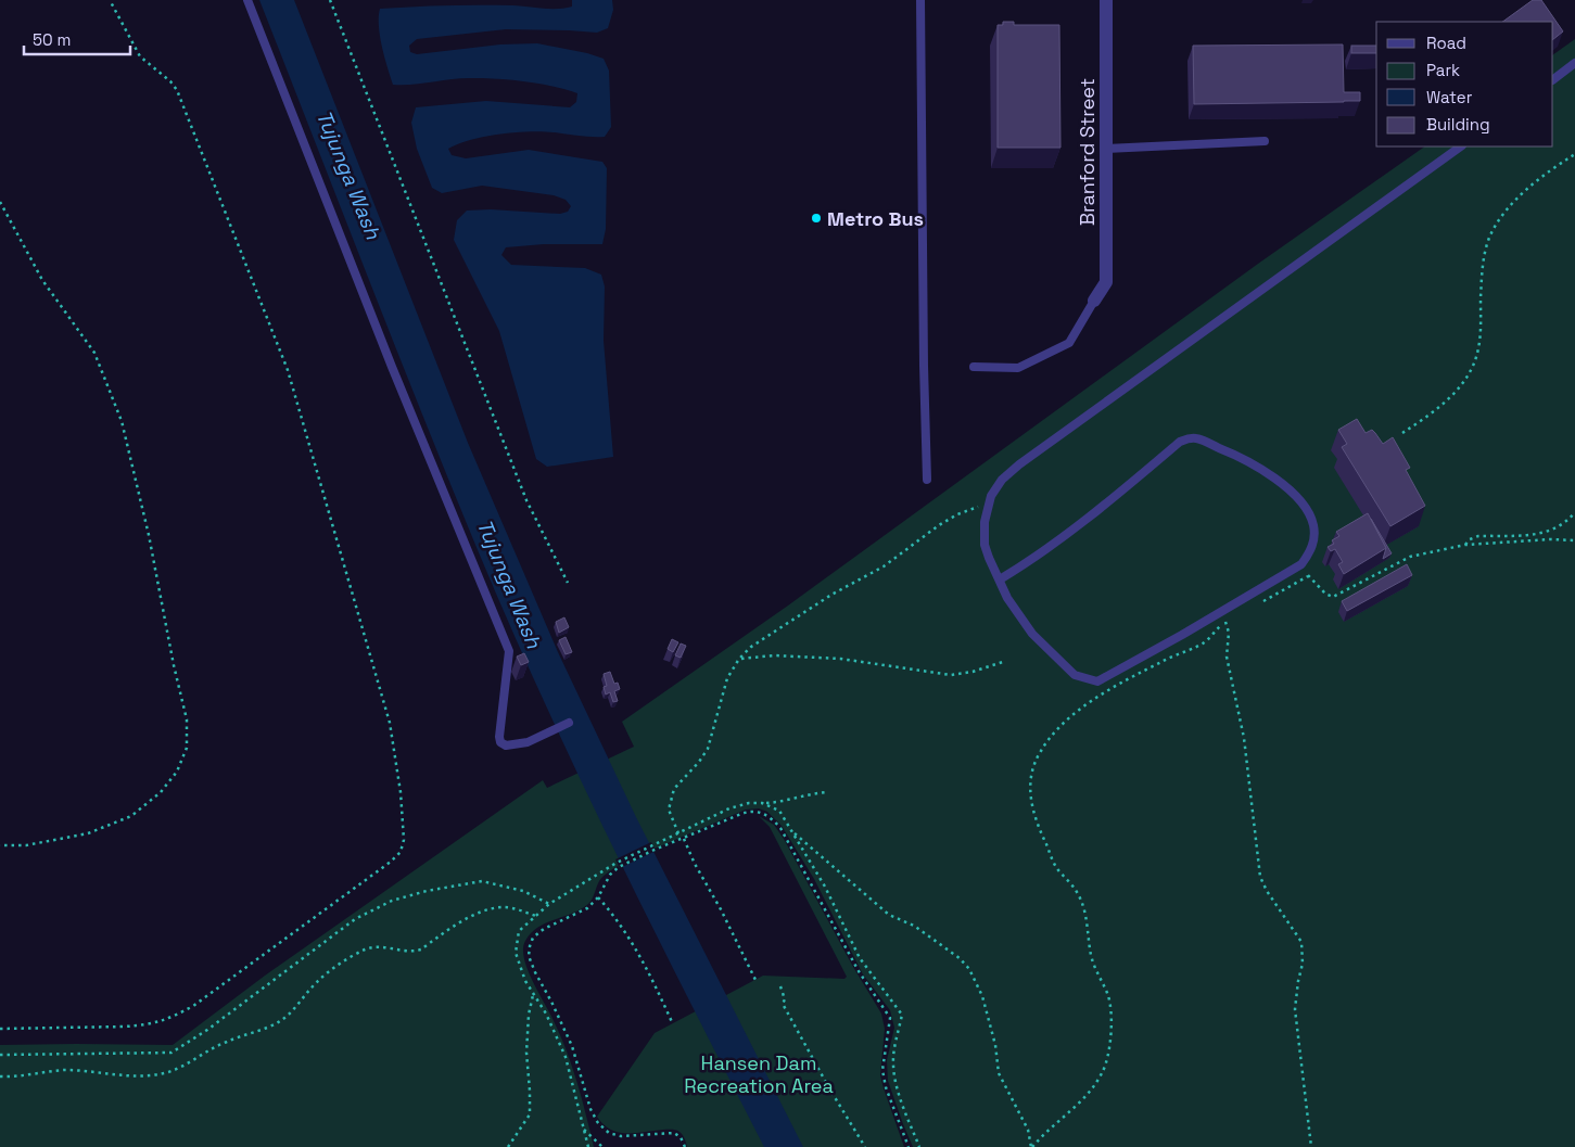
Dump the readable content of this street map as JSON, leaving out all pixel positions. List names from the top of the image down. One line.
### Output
{"streets":{"street":["Branford Street"]},"water":["Tujunga Wash"],"parks":["Hansen Dam Recreation Area"],"places":["Metro Bus"],"legend":["Road","Park","Water","Building"],"scale_bar":"50 m"}
